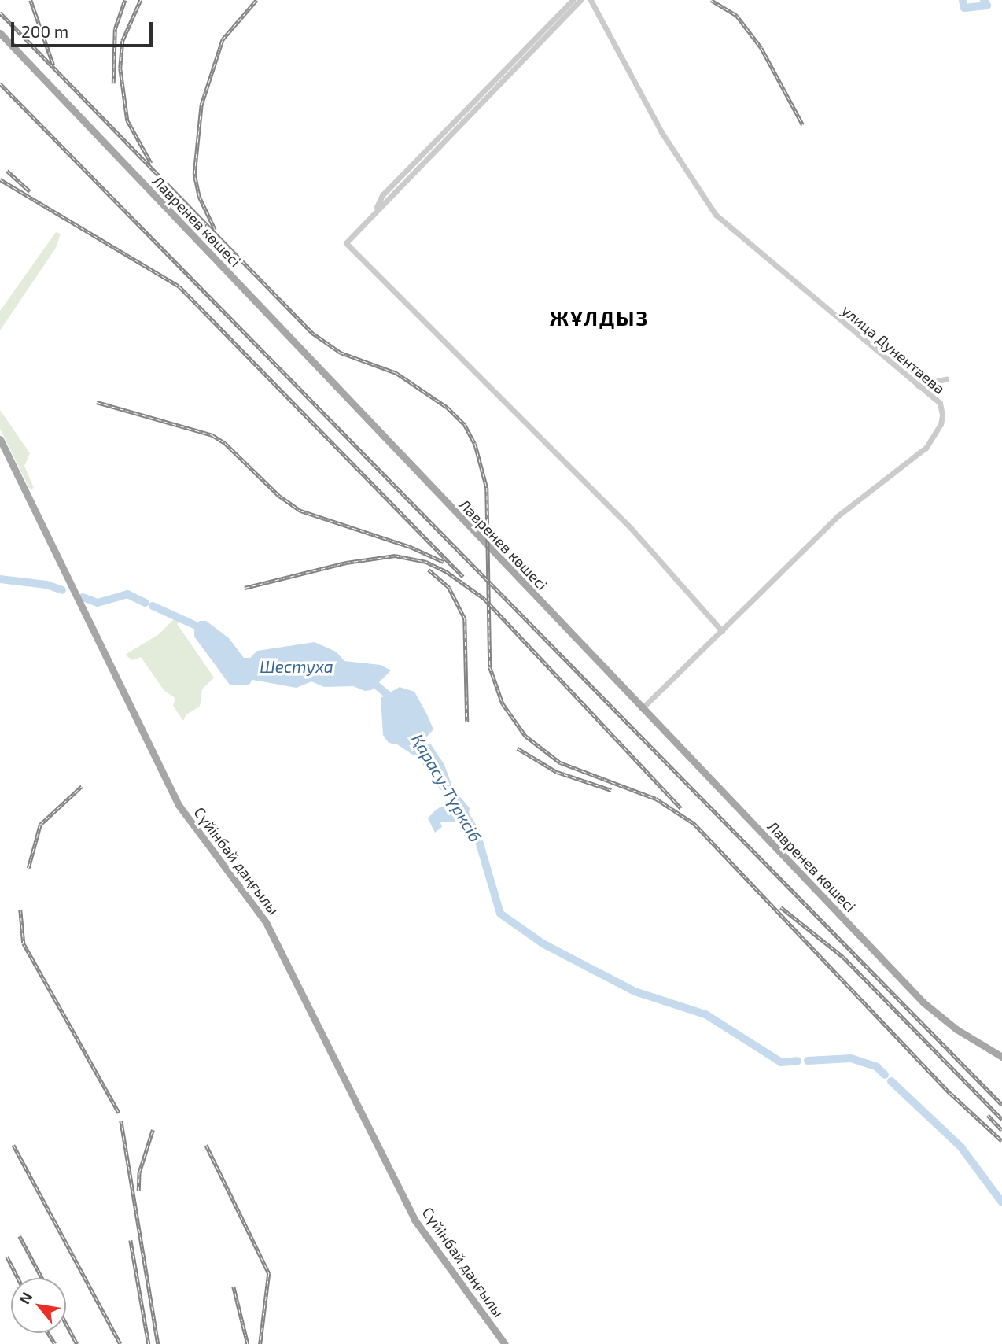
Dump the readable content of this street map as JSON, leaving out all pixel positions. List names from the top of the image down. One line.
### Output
{"streets":{"main road":["Лавренев көшесі","Сүйінбай даңғылы"],"street":["улица Дунентаева"]},"crossings":[["Лавренев көшесі","улица Дунентаева"]],"districts":["ЖҰЛДЫЗ"],"water":["Шестуха","Қарасу-Түрксіб"],"scale_bar":"200 m","north":"top left"}
